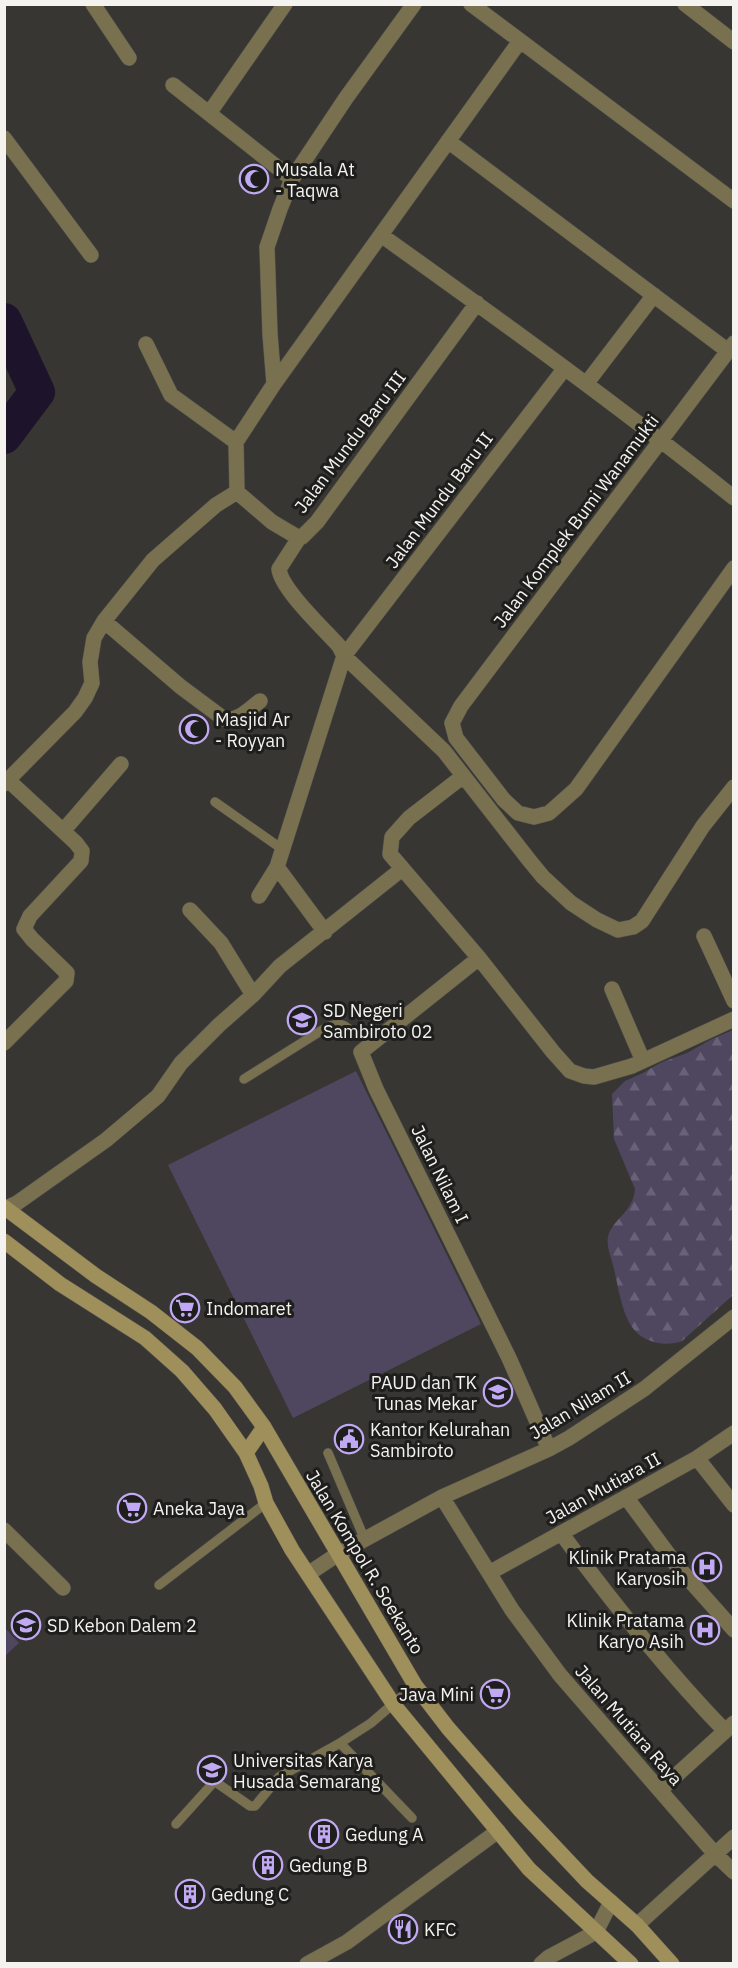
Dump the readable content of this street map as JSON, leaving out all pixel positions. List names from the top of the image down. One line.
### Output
{"streets":{"main road":["Jalan Kompol R. Soekanto"],"street":["Jalan Mundu Baru III","Jalan Mundu Baru II","Jalan Komplek Bumi Wanamukti","Jalan Nilam I","Jalan Nilam II","Jalan Mutiara II","Jalan Mutiara Raya"]},"crossings":[["Jalan Nilam I","Jalan Nilam II"],["Jalan Nilam II","Jalan Kompol R. Soekanto"],["Jalan Nilam II","Jalan Mutiara Raya"],["Jalan Mutiara II","Jalan Mutiara Raya"]],"places":{"mosque":["Musala At - Taqwa","Masjid Ar - Royyan"],"school or university":["SD Negeri Sambiroto 02","PAUD dan TK Tunas Mekar","SD Kebon Dalem 2","Universitas Karya Husada Semarang"],"supermarket":["Indomaret","Aneka Jaya","Java Mini"],"public building":["Kantor Kelurahan Sambiroto"],"hospital":["Klinik Pratama Karyosih","Klinik Pratama Karyo Asih"],"building":["Gedung A","Gedung B","Gedung C"],"restaurant":["KFC"]}}
